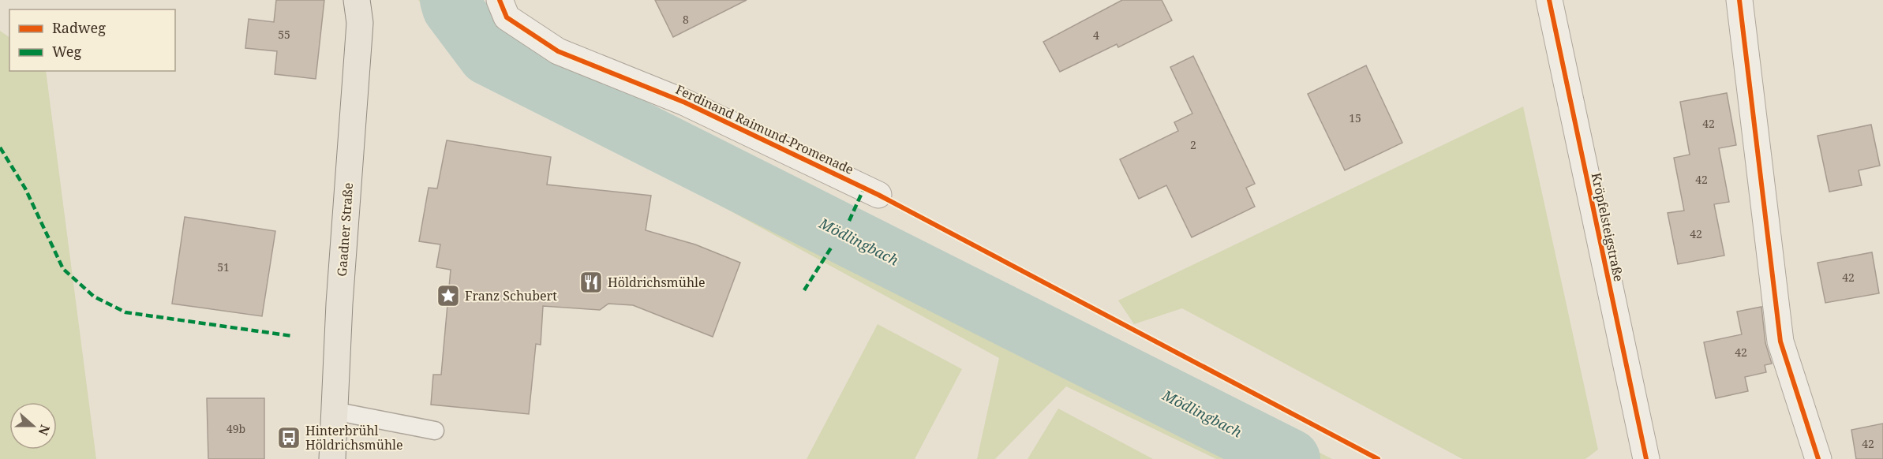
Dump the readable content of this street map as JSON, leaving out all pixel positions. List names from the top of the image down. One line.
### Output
{"streets":{"main road":["Gaadner Straße"],"street":["Ferdinand Raimund-Promenade","Kröpfelsteigstraße"]},"water":["Mödlingbach"],"places":{"restaurant":["Höldrichsmühle"],"place":["Franz Schubert"],"bus stop":["Hinterbrühl Höldrichsmühle"]},"house_numbers":["8","55","4","15","42","2","42","42","51","42","42","49b","42"],"legend":["Radweg","Weg"],"north":"right"}
